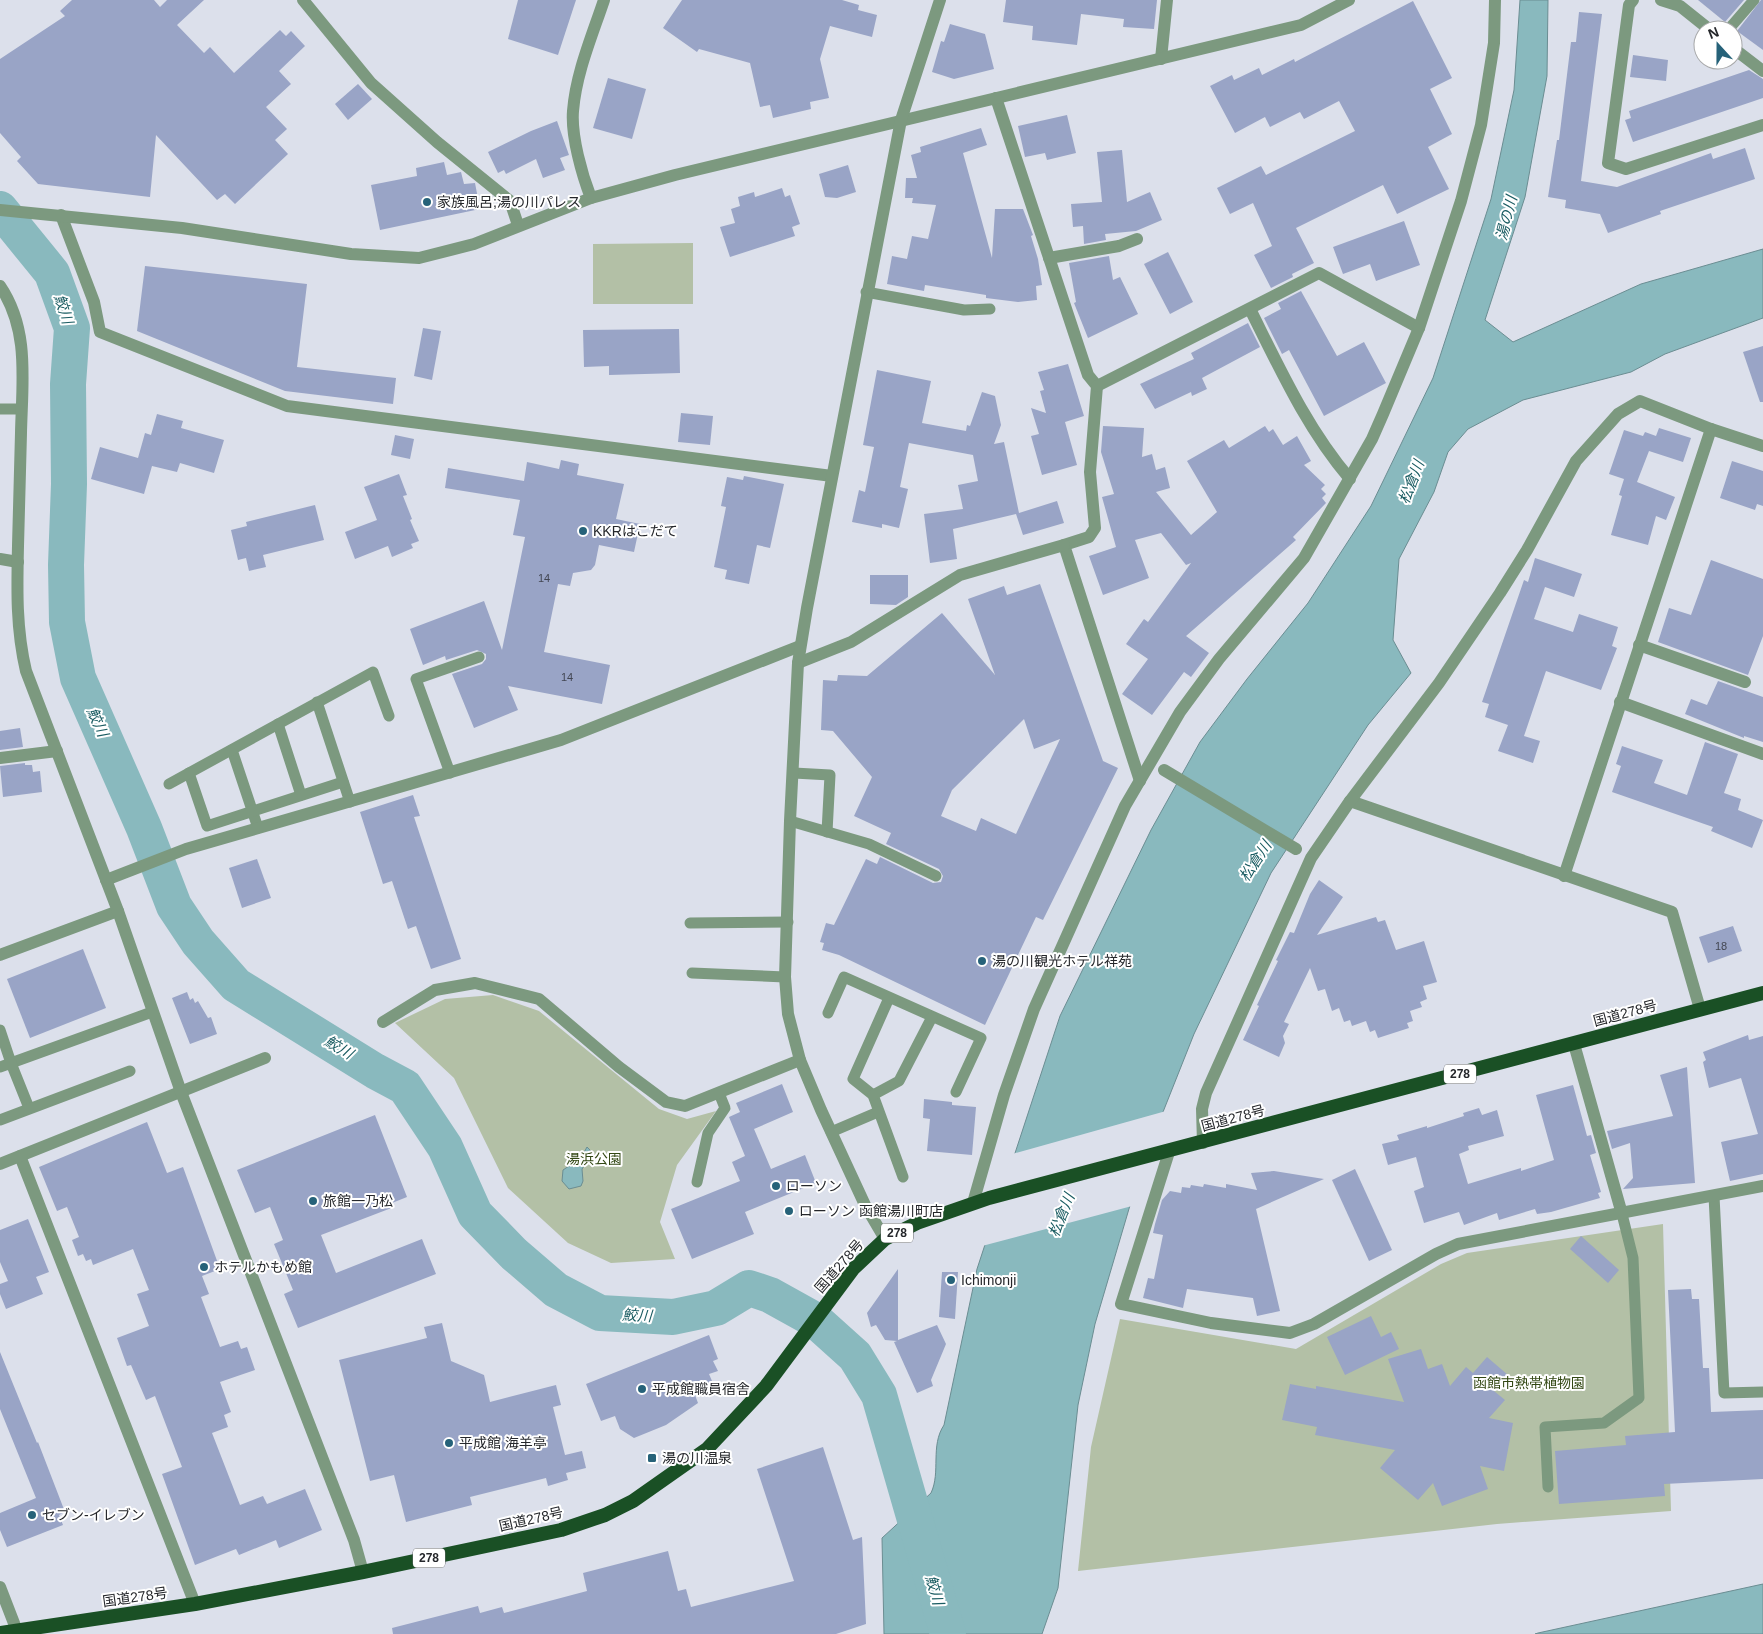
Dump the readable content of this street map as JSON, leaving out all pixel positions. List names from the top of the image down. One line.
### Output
{"streets":{"highway":["国道278号","278"]},"water":["湯の川","鮫川","松倉川"],"parks":["湯浜公園","函館市熱帯植物園"],"places":{"other":["家族風呂;湯の川パレス","KKRはこだて","湯の川観光ホテル祥苑","ローソン","旅館一乃松","ローソン 函館湯川町店","ホテルかもめ館","Ichimonji","平成館職員宿舎","平成館 海羊亭","セブン-イレブン"],"transit":["湯の川温泉"]},"house_numbers":["14","14","18"],"north":"top"}
